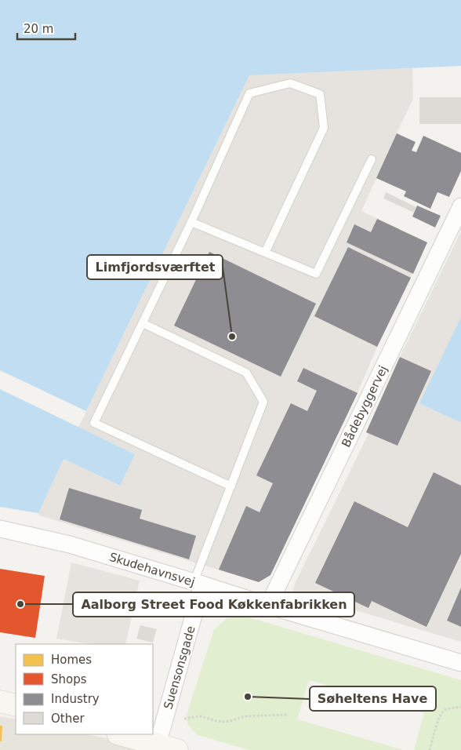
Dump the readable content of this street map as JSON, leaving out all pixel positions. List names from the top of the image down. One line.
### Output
{"streets":{"street":["Bådebyggervej","Skudehavnsvej","Suensonsgade"]},"crossings":[["Bådebyggervej","Skudehavnsvej"],["Skudehavnsvej","Suensonsgade"]],"places":["Limfjordsværftet","Aalborg Street Food Køkkenfabrikken","Søheltens Have"],"legend":["Homes","Shops","Industry","Other"],"scale_bar":"20 m"}
